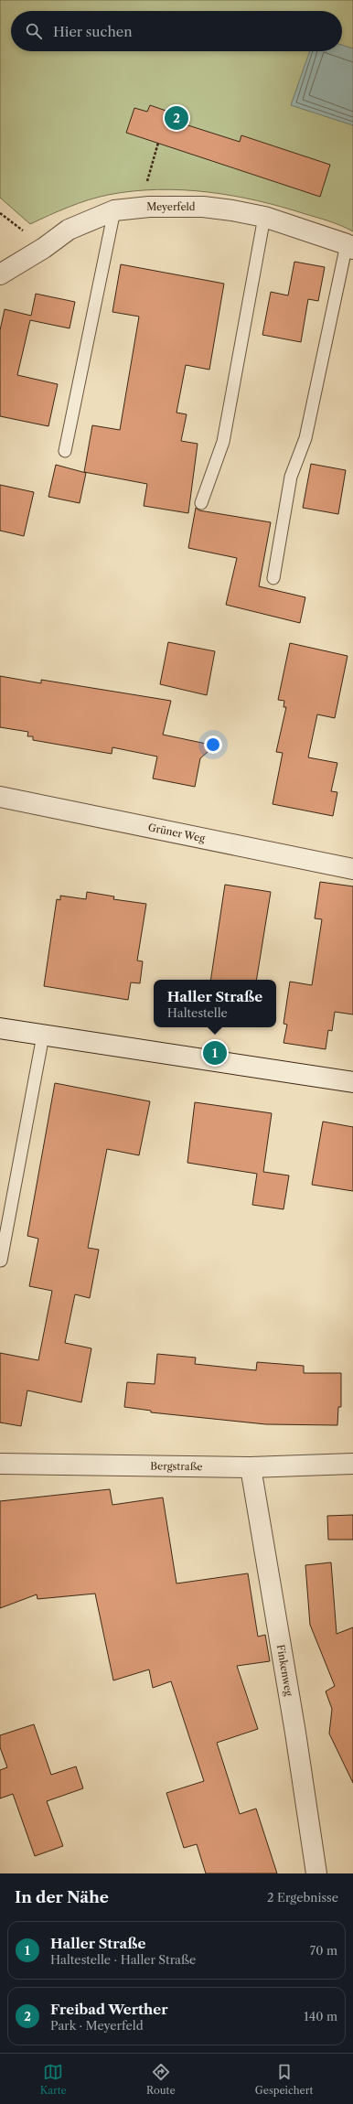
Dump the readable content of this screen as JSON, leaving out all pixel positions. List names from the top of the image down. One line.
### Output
{"streets":{"street":["Meyerfeld","Grüner Weg","Bergstraße","Finkenweg"]},"crossings":[["Bergstraße","Finkenweg"]],"page":{"search":"Hier suchen","pins":["2","1"],"popup":["Haller Straße","Haltestelle"],"heading":["In der Nähe","2 Ergebnisse"],"list":[{"mark":"1","name":"Haller Straße","note":"Haltestelle · Haller Straße","value":"70 m"},{"mark":"2","name":"Freibad Werther","note":"Park · Meyerfeld","value":"140 m"}],"nav":["Karte","Route","Gespeichert"]}}
